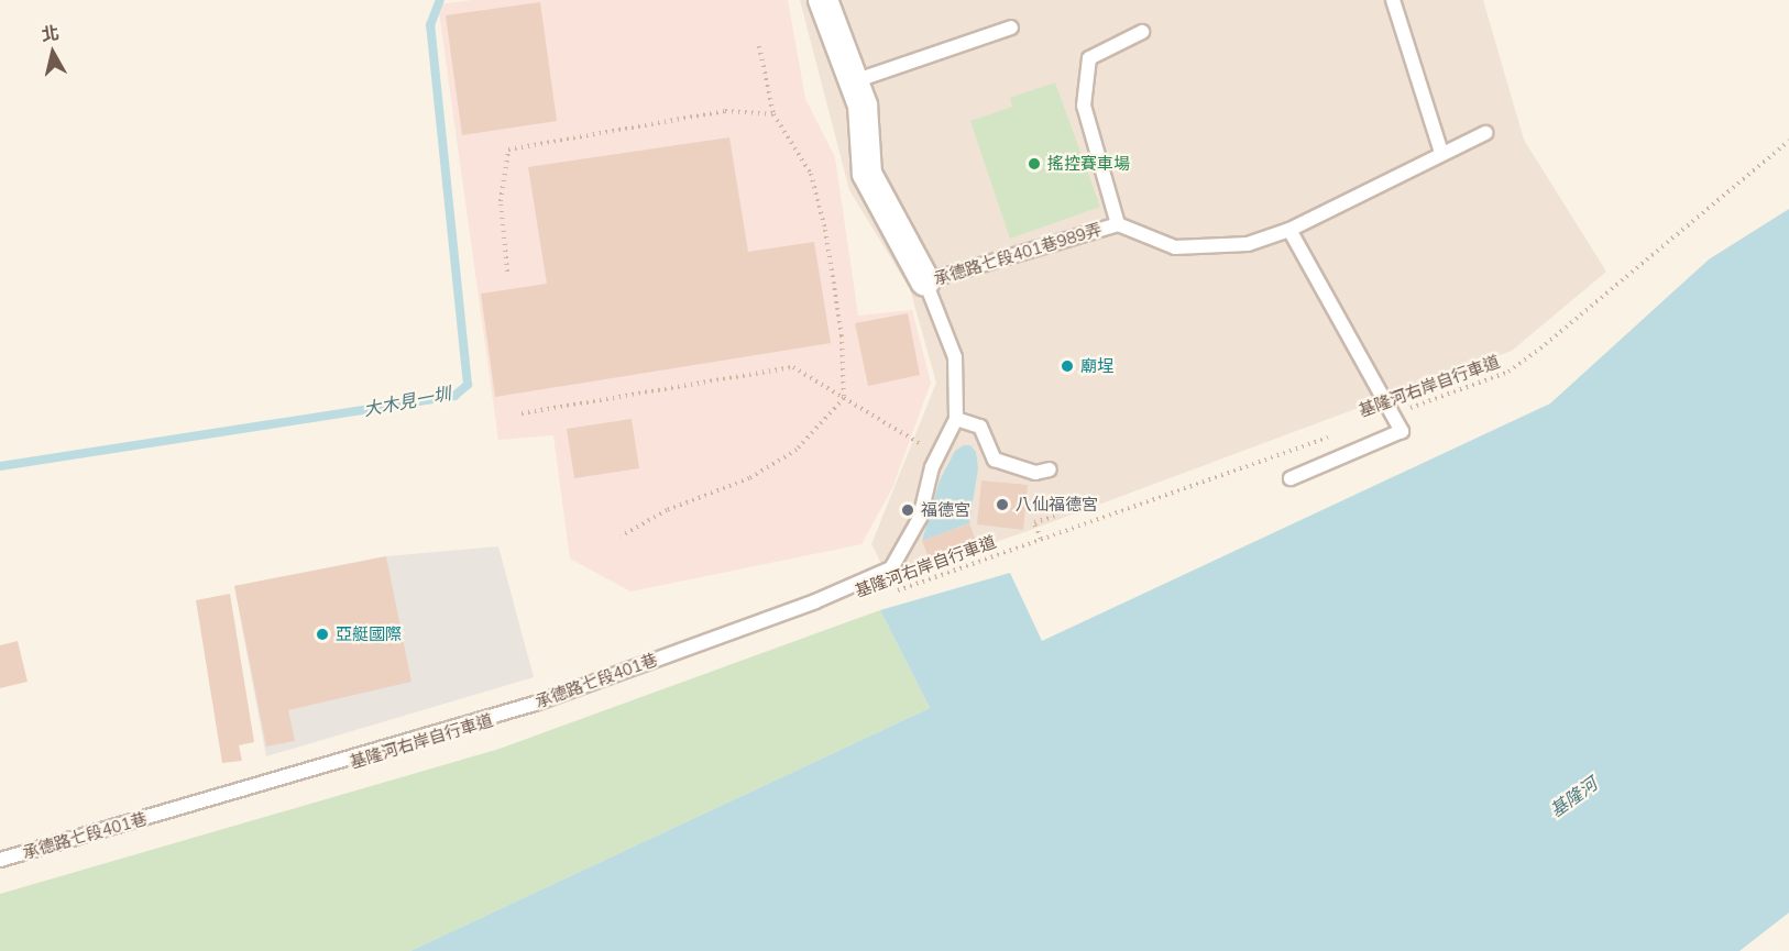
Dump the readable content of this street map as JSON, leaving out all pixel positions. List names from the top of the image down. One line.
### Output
{"streets":{"street":["承德路七段401巷989弄"],"lane":["承德路七段401巷"],"path":["基隆河右岸自行車道"]},"crossings":[["承德路七段401巷989弄","承德路七段401巷"]],"water":["大木見一圳","基隆河"],"places":["搖控賽車場","廟埕","八仙福德宮","福德宮","亞艇國際"],"north":"top"}
